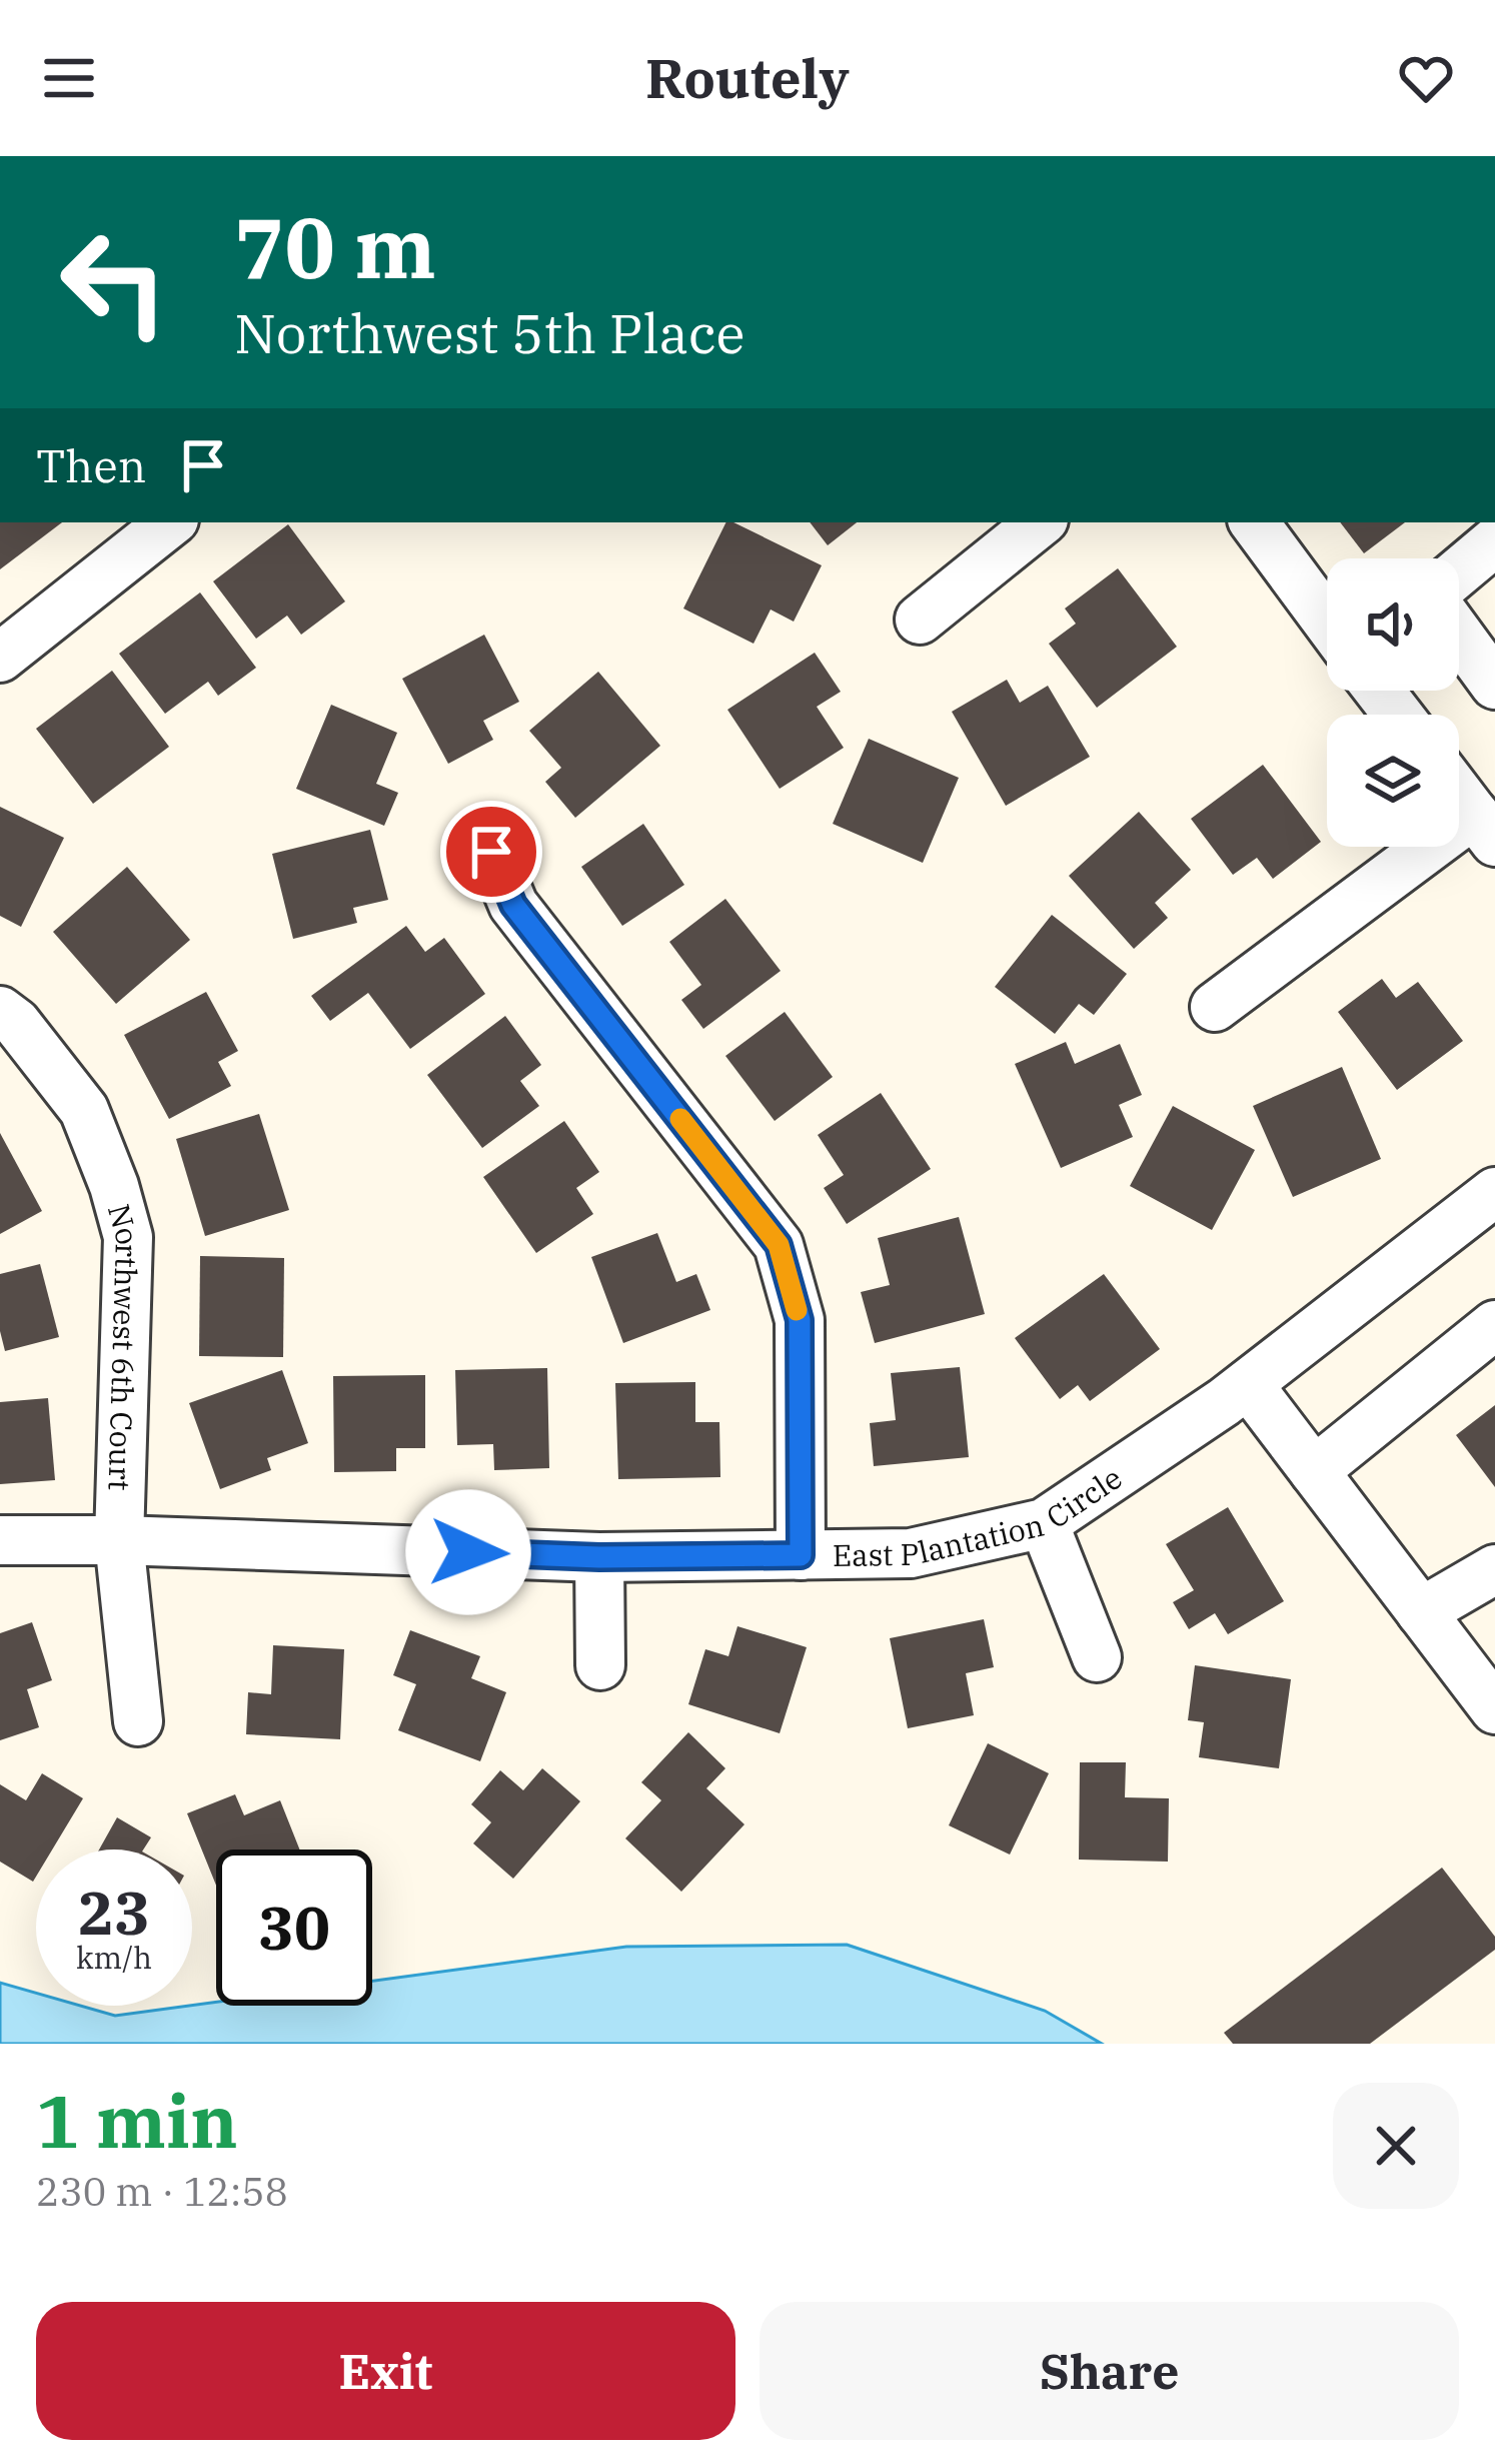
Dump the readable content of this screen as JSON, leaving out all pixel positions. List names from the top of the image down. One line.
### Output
{"streets":{"street":["Northwest 6th Court","East Plantation Circle"]},"crossings":[["Northwest 6th Court","East Plantation Circle"]],"page":{"header":"Routely","turn":["70 m","Northwest 5th Place"],"then":"Then","speed":"23 km/h","limit":"30","heading":["1 min","230 m · 12:58"],"buttons":["Exit","Share"]}}
